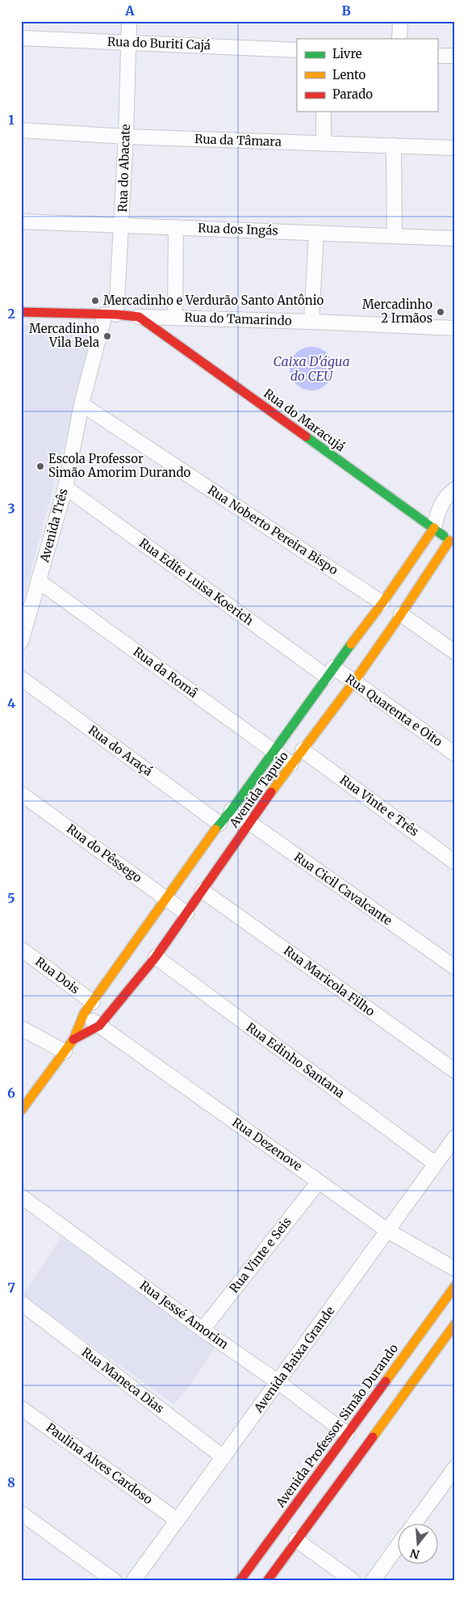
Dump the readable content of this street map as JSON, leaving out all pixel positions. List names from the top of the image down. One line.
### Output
{"streets":{"street":["Rua do Buriti Cajá","Rua da Tâmara","Rua do Abacate","Rua dos Ingás","Rua do Tamarindo","Rua do Maracujá","Avenida Três","Rua Noberto Pereira Bispo","Rua Edite Luisa Koerich","Rua da Româ","Rua Quarenta e Oito","Rua do Araçá","Avenida Tapuio","Rua Vinte e Três","Rua do Pêssego","Rua Cicil Cavalcante","Rua Dois","Rua Maricola Filho","Rua Edinho Santana","Rua Dezenove","Rua Vinte e Seis","Rua Jessé Amorim","Avenida Baixa Grande","Rua Maneca Dias","Avenida Professor Simão Durando","Paulina Alves Cardoso"]},"crossings":[["Rua do Buriti Cajá","Rua do Abacate"],["Rua da Tâmara","Rua do Abacate"],["Rua do Abacate","Rua dos Ingás"],["Rua do Abacate","Rua do Tamarindo"],["Rua do Abacate","Avenida Três"],["Rua do Tamarindo","Rua do Maracujá"],["Rua do Tamarindo","Avenida Três"],["Rua do Maracujá","Avenida Tapuio"],["Avenida Três","Rua Noberto Pereira Bispo"],["Avenida Três","Rua Edite Luisa Koerich"],["Avenida Três","Rua da Româ"],["Rua Noberto Pereira Bispo","Avenida Tapuio"],["Rua Edite Luisa Koerich","Rua Quarenta e Oito"],["Rua Edite Luisa Koerich","Avenida Tapuio"],["Rua da Româ","Avenida Tapuio"],["Rua Quarenta e Oito","Avenida Tapuio"],["Rua do Araçá","Avenida Tapuio"],["Avenida Tapuio","Rua Vinte e Três"],["Avenida Tapuio","Rua do Pêssego"],["Avenida Tapuio","Rua Cicil Cavalcante"],["Avenida Tapuio","Rua Dois"],["Avenida Tapuio","Rua Maricola Filho"],["Avenida Tapuio","Rua Edinho Santana"],["Avenida Tapuio","Rua Dezenove"],["Rua Edinho Santana","Avenida Baixa Grande"],["Rua Dezenove","Rua Vinte e Seis"],["Rua Dezenove","Avenida Baixa Grande"],["Rua Vinte e Seis","Rua Jessé Amorim"],["Rua Jessé Amorim","Avenida Baixa Grande"],["Rua Jessé Amorim","Avenida Professor Simão Durando"],["Avenida Baixa Grande","Rua Maneca Dias"],["Avenida Baixa Grande","Paulina Alves Cardoso"]],"water":["Caixa D'água do CEU"],"places":["Mercadinho e Verdurão Santo Antônio","Mercadinho 2 Irmãos","Mercadinho Vila Bela","Escola Professor Simão Amorim Durando"],"legend":["Livre","Lento","Parado"],"north":"bottom","grid":{"columns":["A","B"],"rows":["1","2","3","4","5","6","7","8"]}}
